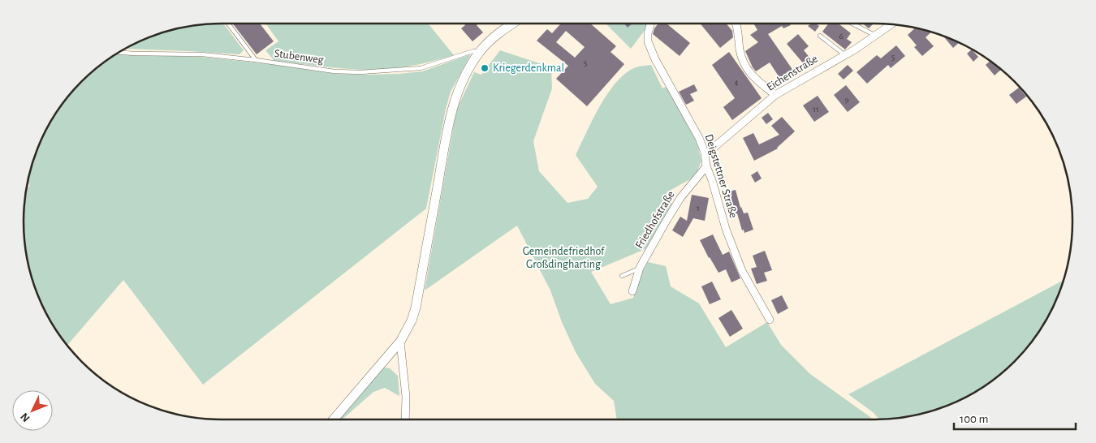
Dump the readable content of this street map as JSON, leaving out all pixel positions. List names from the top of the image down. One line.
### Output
{"streets":{"street":["Eichenstraße","Deigstettner Straße","Friedhofstraße"],"lane":["Stubenweg"]},"crossings":[["Eichenstraße","Deigstettner Straße"],["Deigstettner Straße","Friedhofstraße"]],"parks":["Gemeindefriedhof Großdingharting"],"places":["Kriegerdenkmal"],"house_numbers":["6","5","5","4","9","11","1"],"scale_bar":"100 m","north":"bottom left"}
